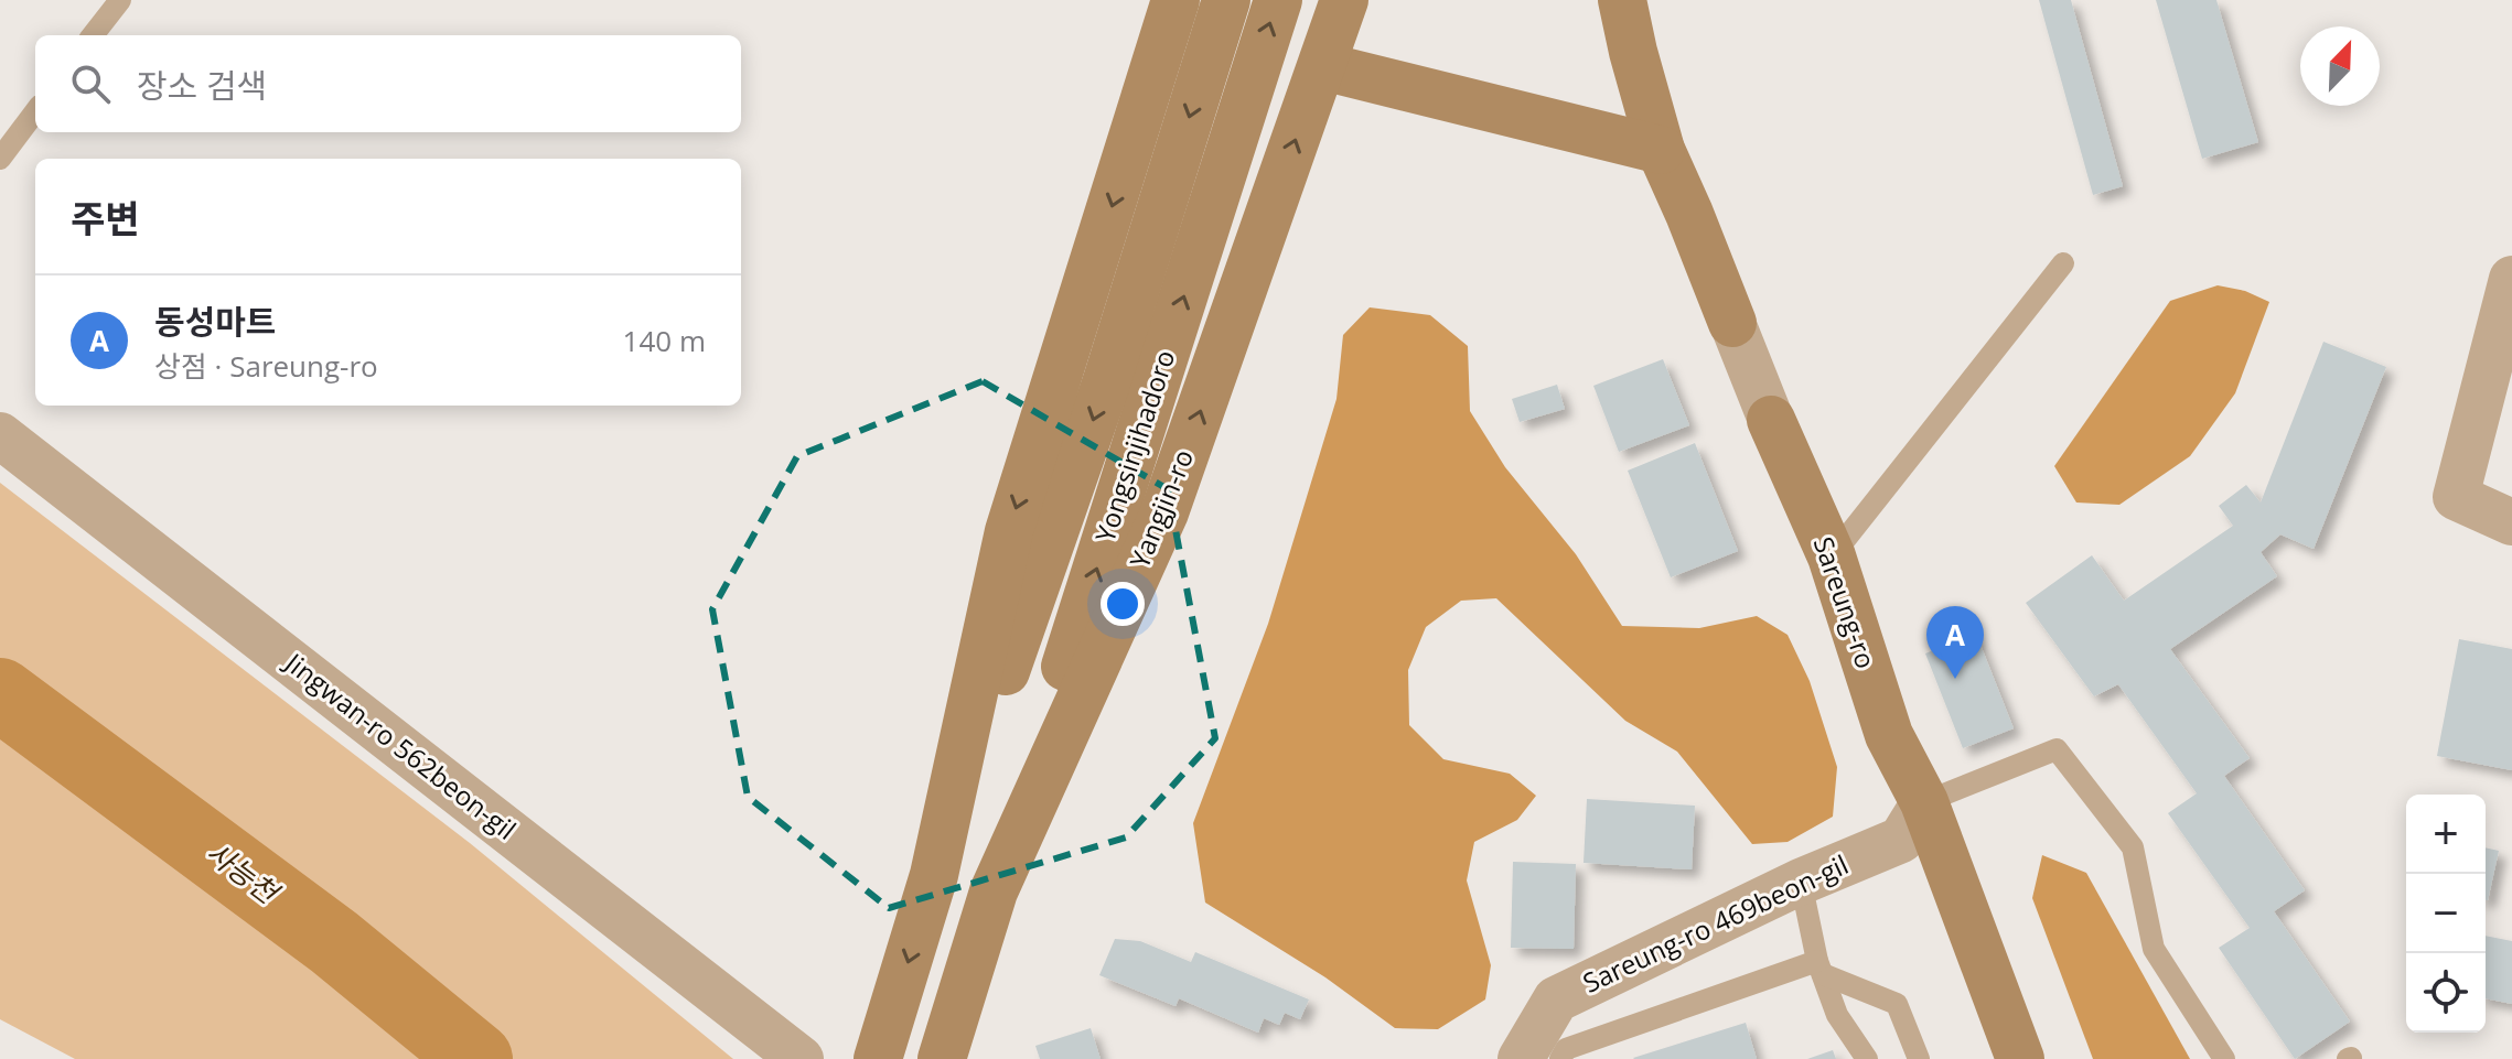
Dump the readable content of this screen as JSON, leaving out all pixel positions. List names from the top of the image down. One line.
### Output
{"streets":{"main road":["Yongsinjihadoro","Yangjin-ro","Sareung-ro"],"street":["Jingwan-ro 562beon-gil","Sareung-ro 469beon-gil"]},"crossings":[["Yongsinjihadoro","Yangjin-ro"],["Sareung-ro","Sareung-ro 469beon-gil"]],"water":["사능천"],"north":"top right","page":{"search":"장소 검색","heading":"주변","list":[{"mark":"A","name":"동성마트","note":"상점 · Sareung-ro","value":"140 m"}],"pins":"A","map_buttons":["+","−"]}}
